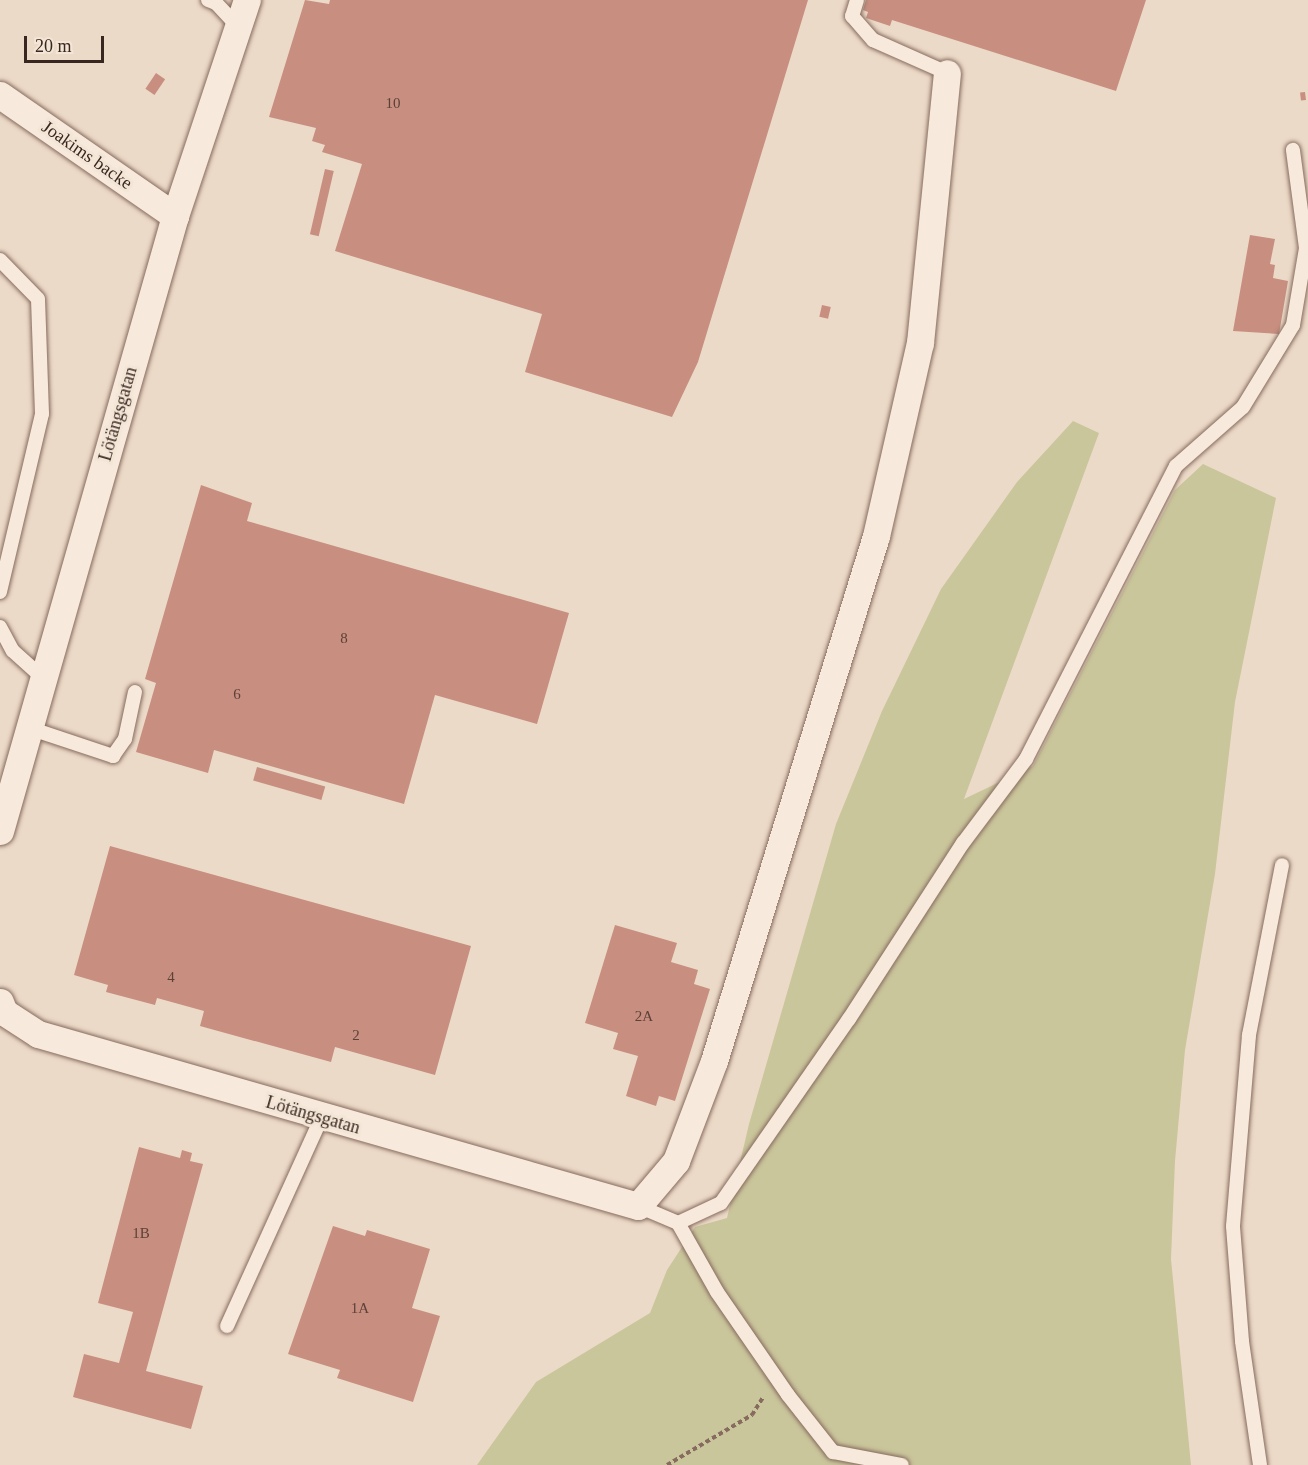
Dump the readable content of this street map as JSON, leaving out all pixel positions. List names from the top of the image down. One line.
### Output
{"streets":{"street":["Joakims backe","Lötängsgatan"]},"crossings":[["Joakims backe","Lötängsgatan"]],"house_numbers":["10","8","6","4","2A","2","1B","1A"],"scale_bar":"20 m"}
